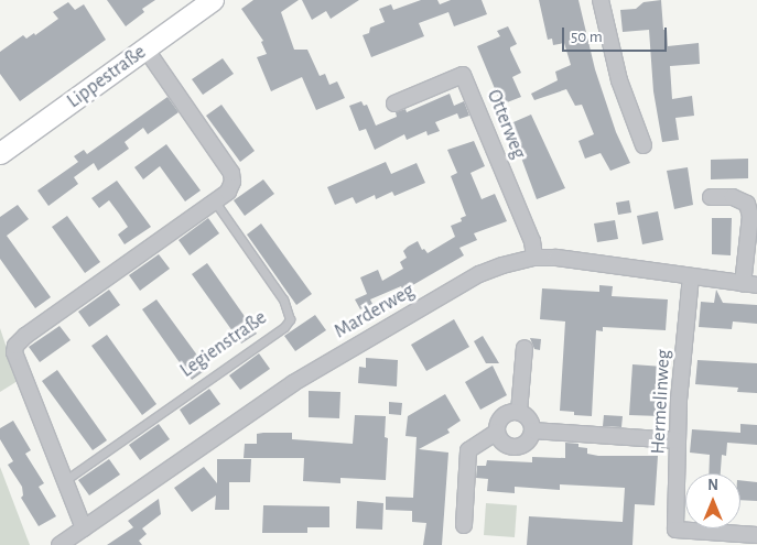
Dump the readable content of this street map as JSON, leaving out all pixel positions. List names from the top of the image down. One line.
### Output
{"streets":{"main road":["Lippestraße"],"street":["Otterweg","Marderweg","Hermelinweg"],"lane":["Legienstraße"]},"crossings":[["Otterweg","Marderweg"],["Marderweg","Hermelinweg"]],"scale_bar":"50 m","north":"top"}
